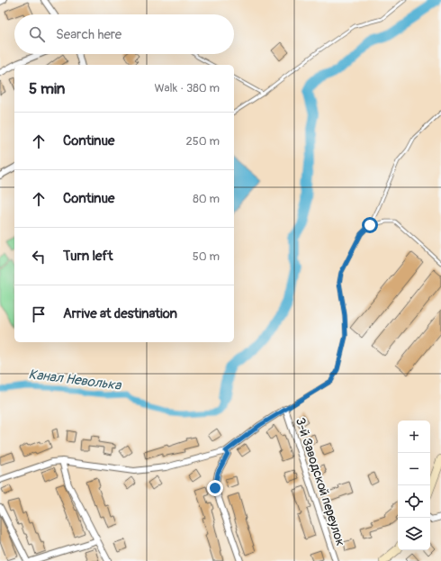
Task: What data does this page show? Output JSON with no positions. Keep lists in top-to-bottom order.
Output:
{
  "streets": {
    "street": ["3-й Заводской переулок"]
  },
  "water": ["Канал Неволька"],
  "page": {
    "search": "Search here",
    "heading": ["5 min", "Walk · 380 m"],
    "list": [
      ["Continue", "250 m"],
      ["Continue", "80 m"],
      ["Turn left", "50 m"],
      "Arrive at destination"
    ],
    "map_buttons": ["+", "−"]
  }
}
